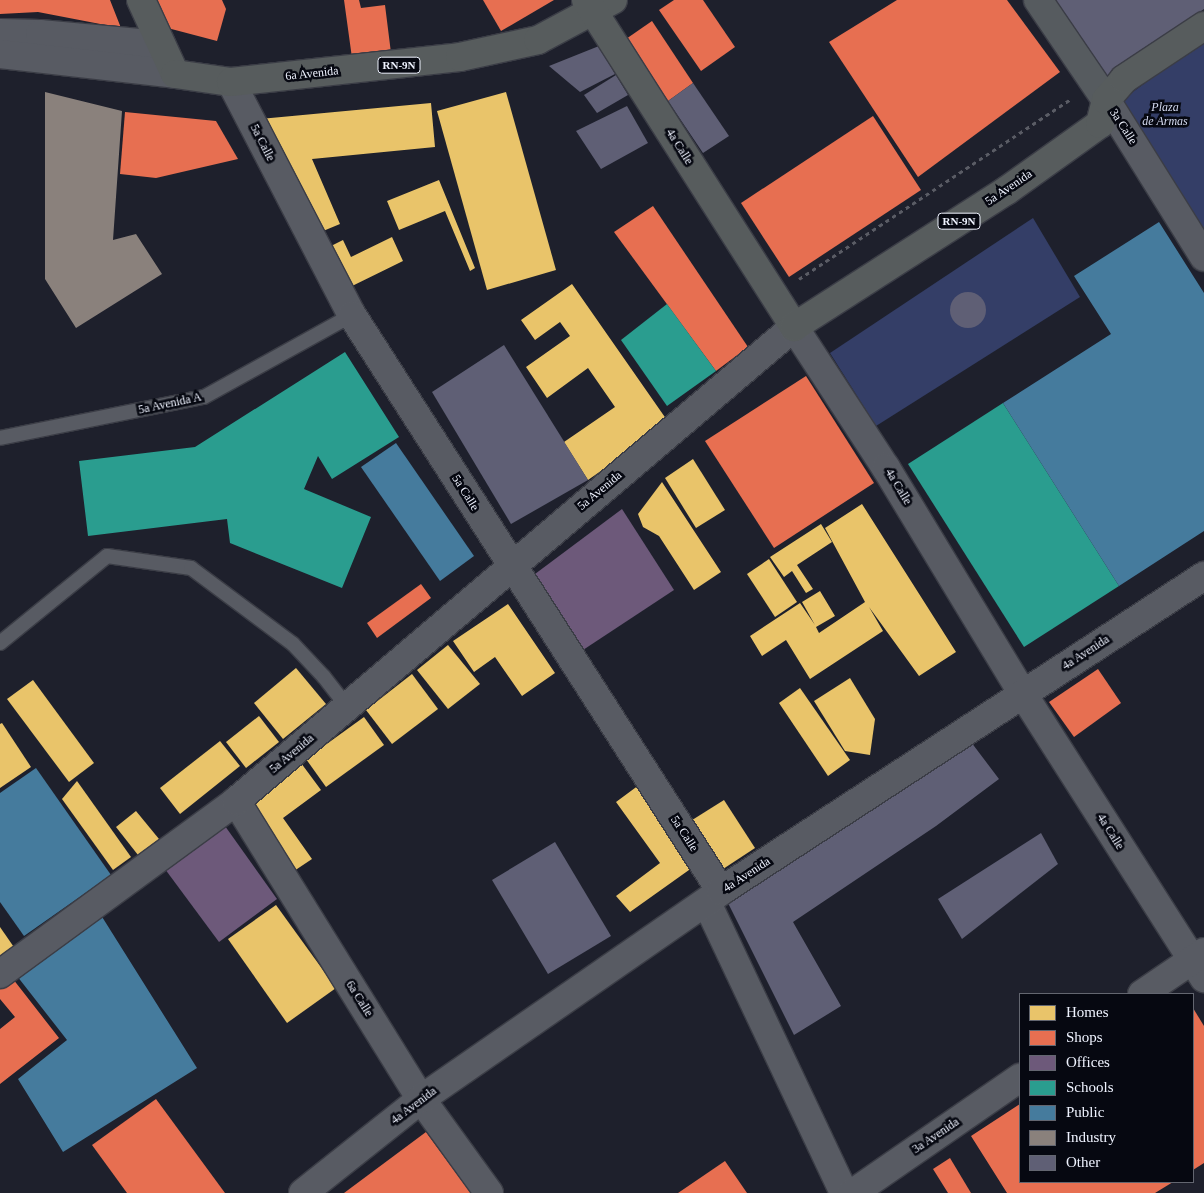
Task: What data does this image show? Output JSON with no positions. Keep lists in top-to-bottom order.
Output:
{
  "streets": {
    "main road": [
      "RN-9N",
      "6a Avenida",
      "3a Calle",
      "4a Calle",
      "5a Avenida"
    ],
    "street": [
      "5a Calle",
      "4a Avenida",
      "6a Calle",
      "3a Avenida"
    ],
    "lane": ["5a Avenida A"]
  },
  "crossings": [
    ["6a Avenida", "5a Calle"],
    ["6a Avenida", "4a Calle"],
    ["3a Calle", "5a Avenida"],
    ["5a Calle", "5a Avenida"],
    ["5a Calle", "5a Avenida A"],
    ["5a Calle", "4a Avenida"],
    ["4a Calle", "5a Avenida"],
    ["4a Calle", "4a Avenida"],
    ["5a Avenida", "6a Calle"],
    ["4a Avenida", "6a Calle"]
  ],
  "parks": ["Plaza de Armas"],
  "legend": [
    "Homes",
    "Shops",
    "Offices",
    "Schools",
    "Public",
    "Industry",
    "Other"
  ]
}
